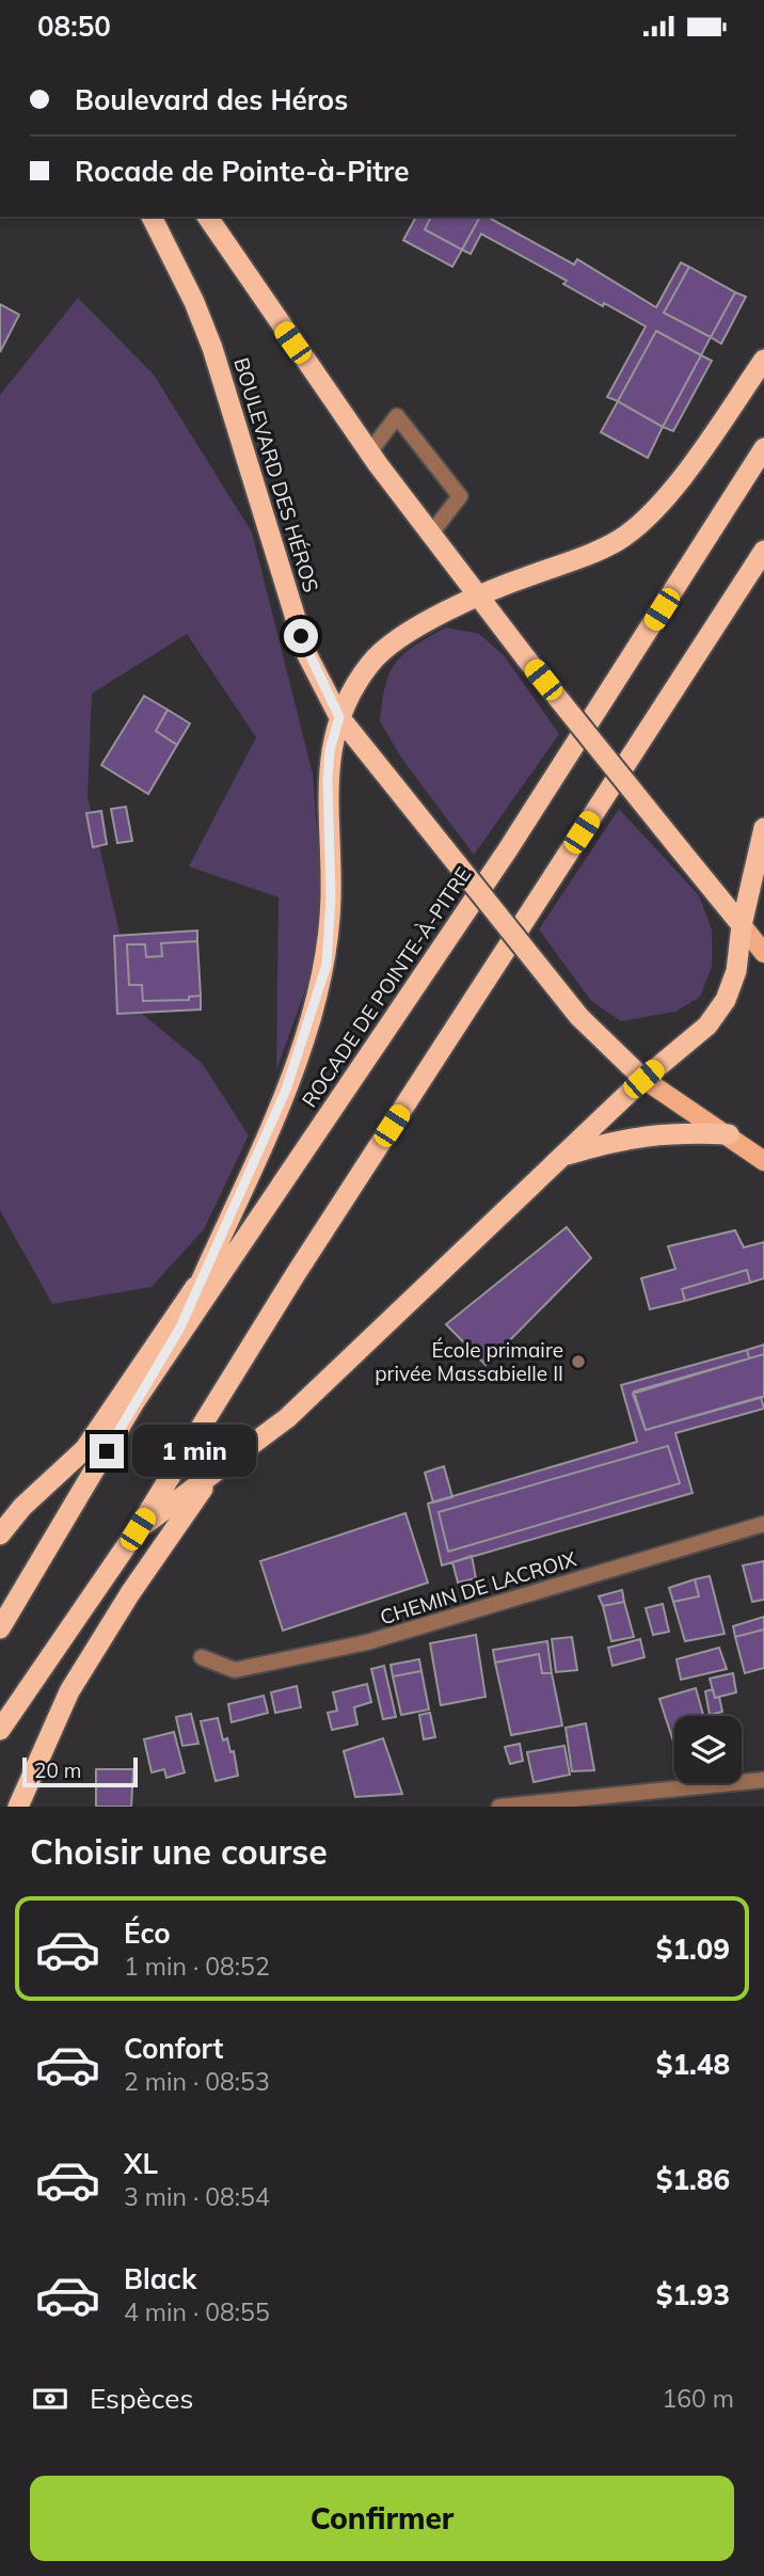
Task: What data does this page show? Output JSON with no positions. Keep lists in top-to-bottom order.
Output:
{
  "streets": {
    "highway": ["BOULEVARD DES HÉROS", "ROCADE DE POINTE-À-PITRE"],
    "street": ["CHEMIN DE LACROIX"]
  },
  "places": ["École primaire privée Massabielle II"],
  "scale_bar": "20 m",
  "page": {
    "status": "08:50",
    "banner": ["Boulevard des Héros", "Rocade de Pointe-à-Pitre"],
    "bubble": "1 min",
    "scale": "20 m",
    "heading": "Choisir une course",
    "list": [
      {
        "name": "Éco",
        "note": "1 min · 08:52",
        "value": "$1.09"
      },
      {
        "name": "Confort",
        "note": "2 min · 08:53",
        "value": "$1.48"
      },
      {
        "name": "XL",
        "note": "3 min · 08:54",
        "value": "$1.86"
      },
      {
        "name": "Black",
        "note": "4 min · 08:55",
        "value": "$1.93"
      }
    ],
    "pay": ["Espèces", "160 m"],
    "buttons": "Confirmer"
  }
}
